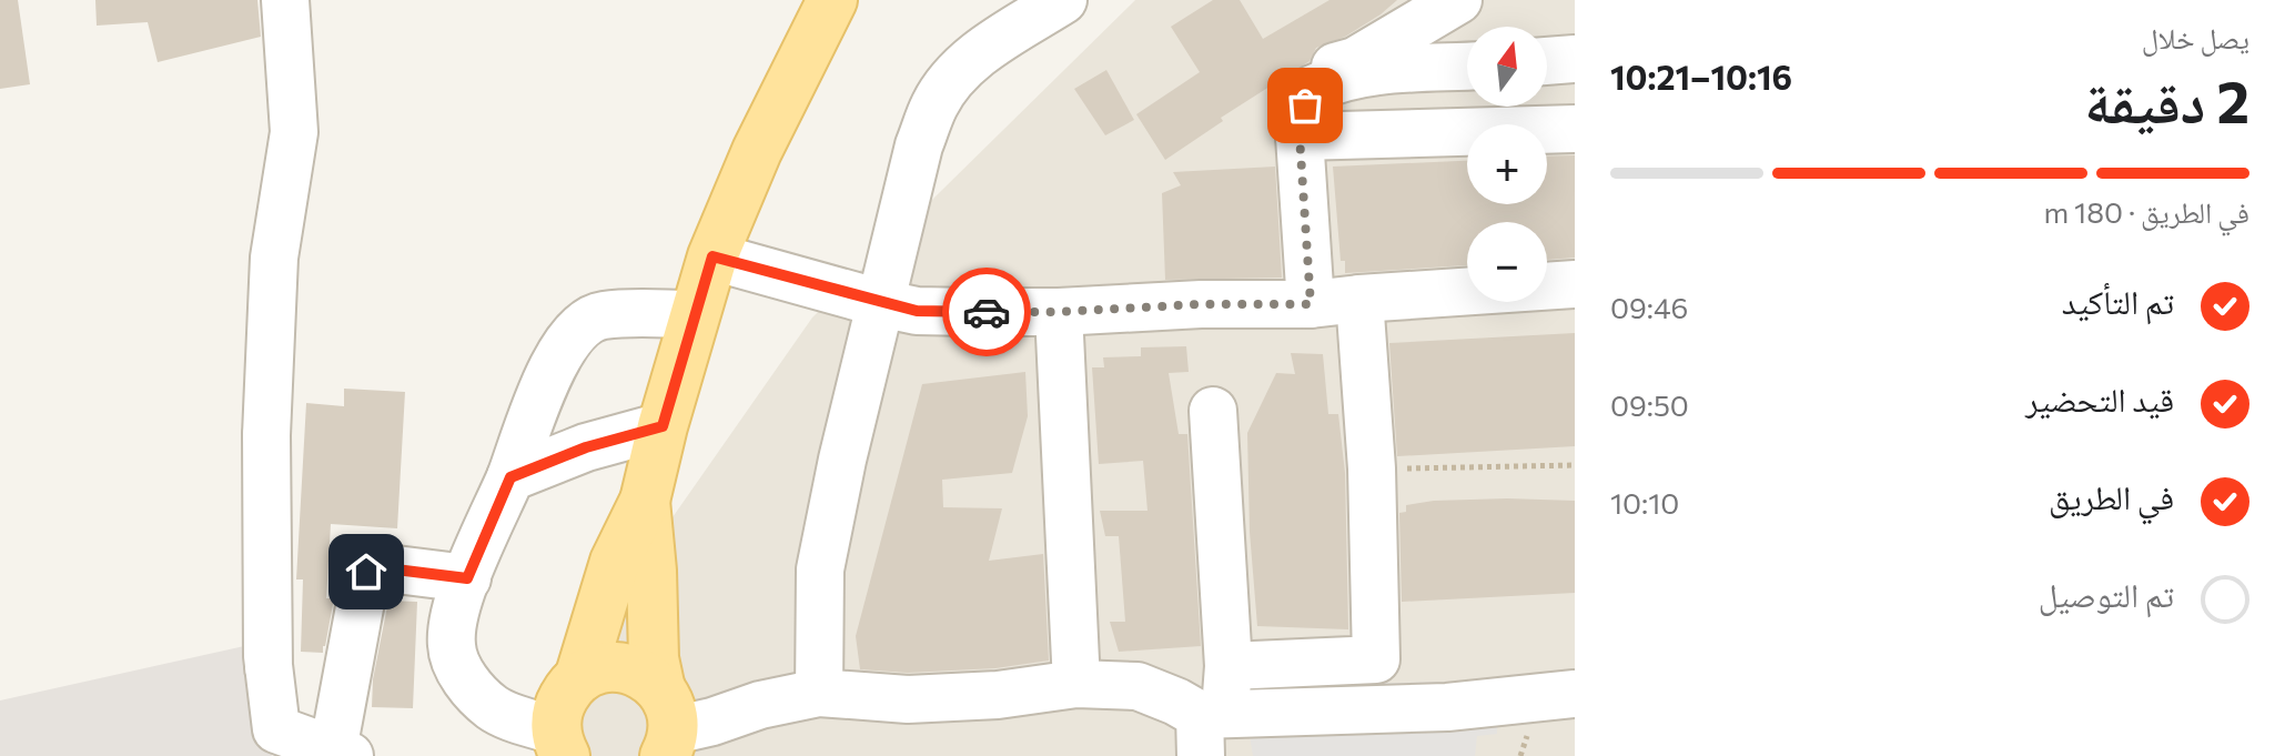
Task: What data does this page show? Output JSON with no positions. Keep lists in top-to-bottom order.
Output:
{
  "north": "top",
  "page": {
    "heading": ["2 دقيقة", "يصل خلال", "10:16–10:21"],
    "map_buttons": ["+", "−"],
    "bar": "في الطريق · 180 m",
    "list": [
      ["تم التأكيد", "09:46"],
      ["قيد التحضير", "09:50"],
      ["في الطريق", "10:10"],
      "تم التوصيل"
    ]
  }
}
